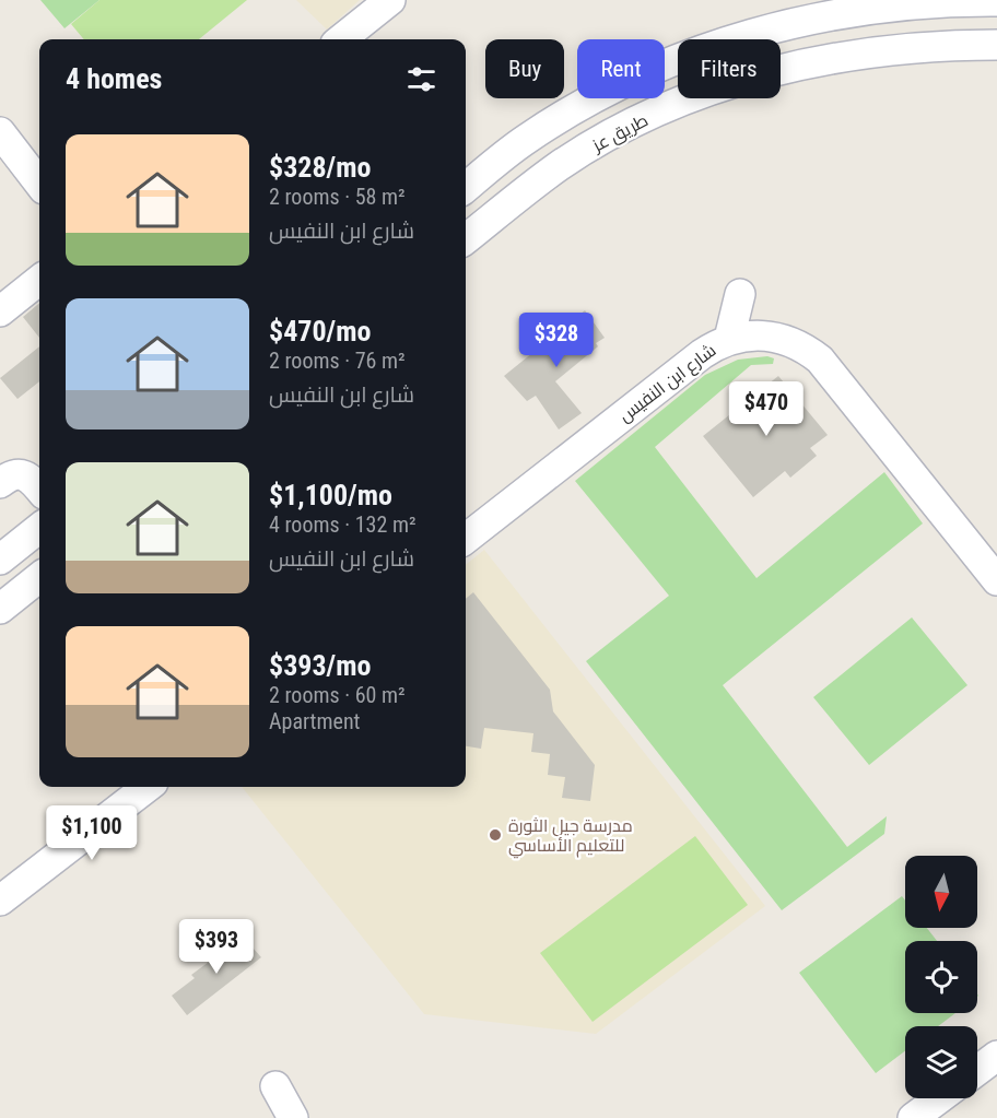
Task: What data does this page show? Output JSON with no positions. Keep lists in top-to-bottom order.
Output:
{
  "streets": {
    "street": ["طريق عز", "شارع ابن النفيس"]
  },
  "places": ["مدرسة جيل الثورة للتعليم الأساسي"],
  "north": "bottom",
  "page": {
    "chip": ["Buy", "Rent", "Filters"],
    "heading": "4 homes",
    "list": [
      {
        "name": "$328/mo",
        "note": "2 rooms · 58 m² · شارع ابن النفيس"
      },
      {
        "name": "$470/mo",
        "note": "2 rooms · 76 m² · شارع ابن النفيس"
      },
      {
        "name": "$1,100/mo",
        "note": "4 rooms · 132 m² · شارع ابن النفيس"
      },
      {
        "name": "$393/mo",
        "note": "2 rooms · 60 m² · Apartment"
      }
    ],
    "price": [
      "$328",
      "$470",
      "$1,100",
      "$393"
    ]
  }
}
